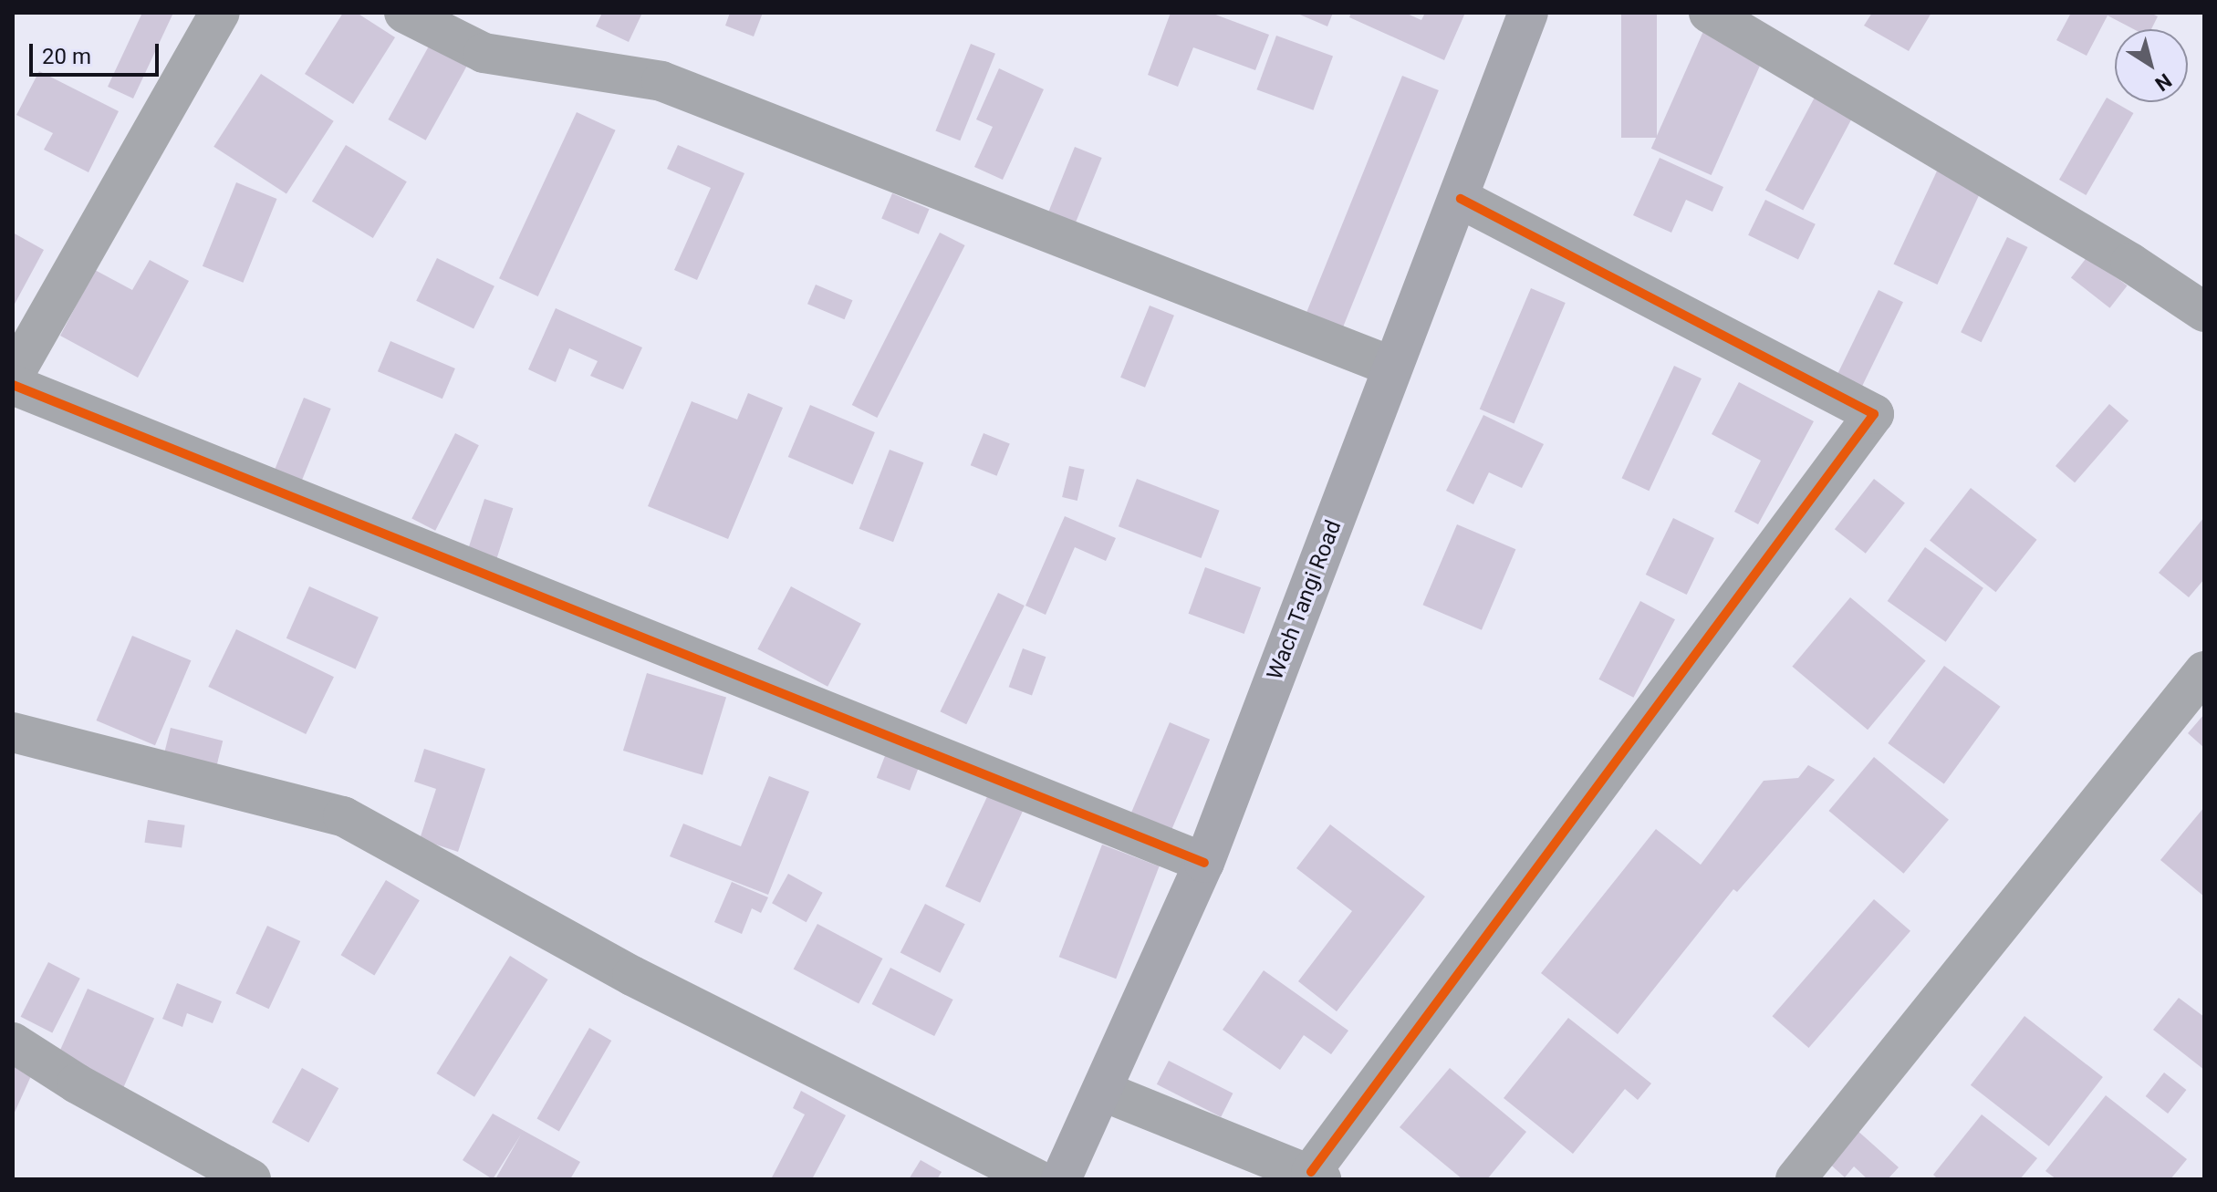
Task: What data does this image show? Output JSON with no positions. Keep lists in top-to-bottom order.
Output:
{
  "streets": {
    "main road": ["Wach Tangi Road"]
  },
  "scale_bar": "20 m",
  "north": "bottom right"
}
